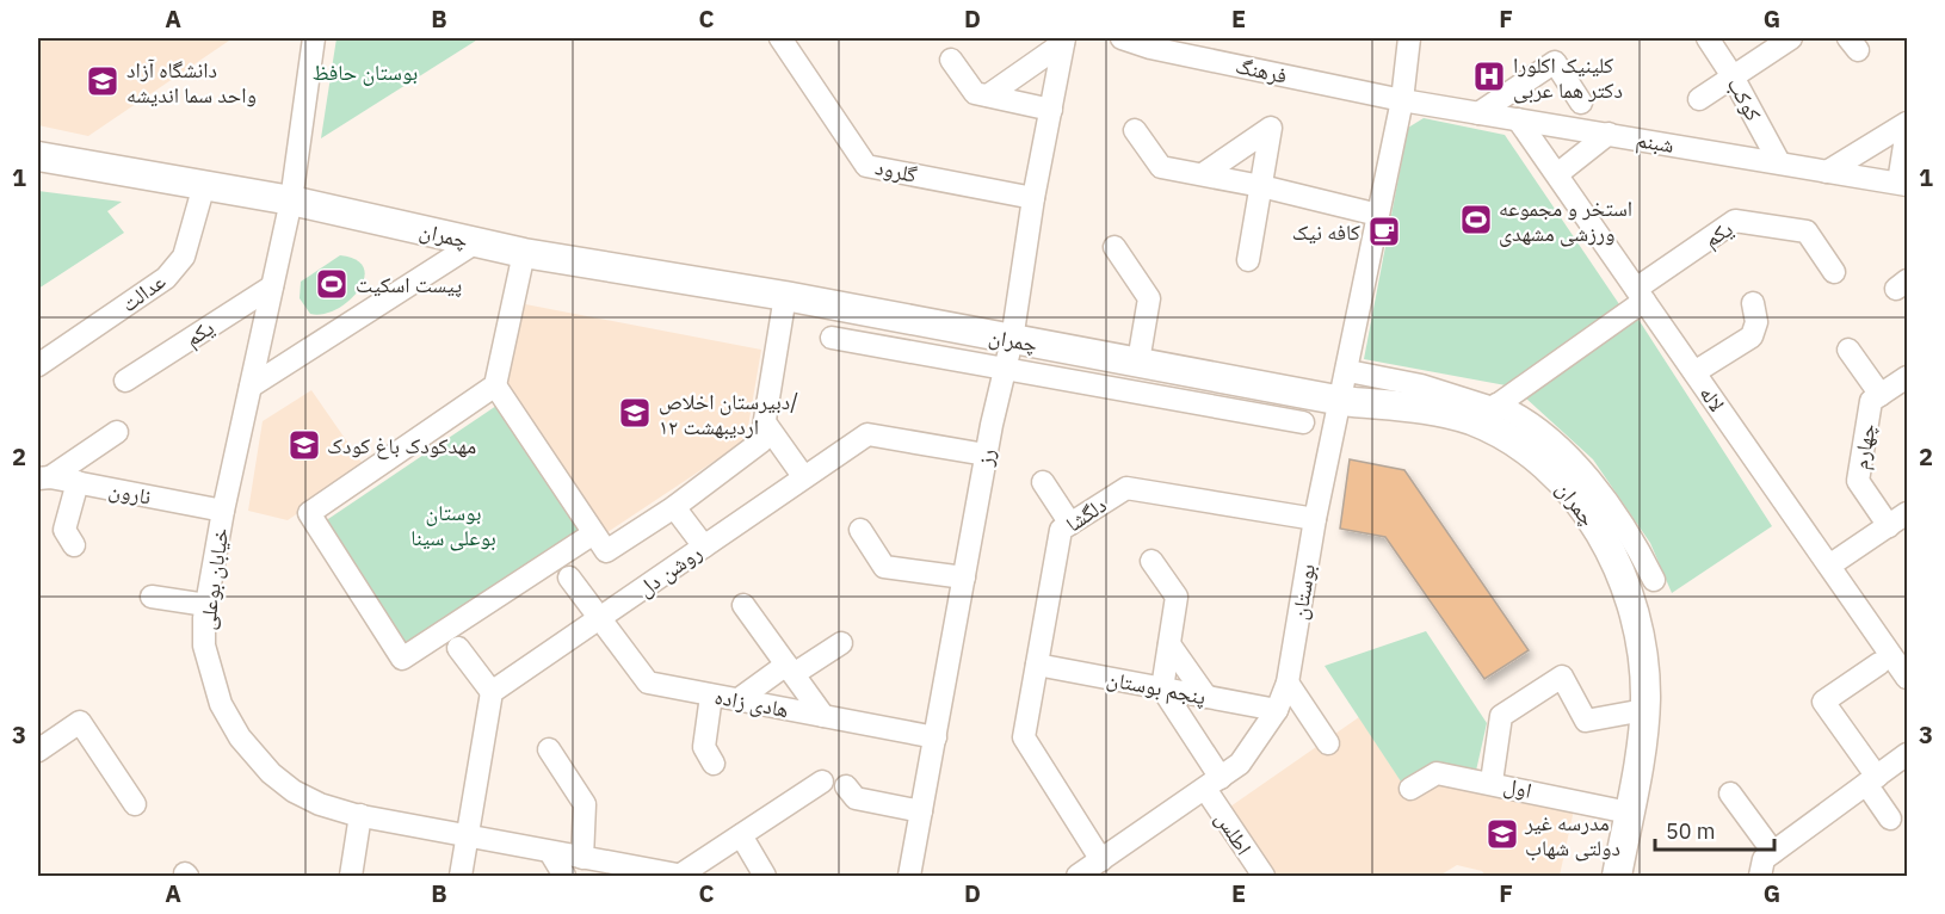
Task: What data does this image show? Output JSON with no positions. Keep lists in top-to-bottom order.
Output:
{
  "streets": {
    "main road": ["چمران"],
    "street": [
      "فرهنگ",
      "کوکب",
      "شبنم",
      "گلرود",
      "یکم",
      "عدالت",
      "لاله",
      "چهارم",
      "رز",
      "نارون",
      "دلگشا",
      "روشن دل",
      "خیابان بوعلی",
      "بوستان",
      "پنجم بوستان",
      "هادی زاده",
      "اول",
      "اطلس"
    ]
  },
  "crossings": [
    ["فرهنگ", "شبنم"],
    ["فرهنگ", "بوستان"],
    ["کوکب", "شبنم"],
    ["شبنم", "لاله"],
    ["شبنم", "بوستان"],
    ["گلرود", "رز"],
    ["یکم", "لاله"],
    ["یکم", "خیابان بوعلی"],
    ["چمران", "عدالت"],
    ["چمران", "رز"],
    ["چمران", "خیابان بوعلی"],
    ["چمران", "بوستان"],
    ["چمران", "اول"],
    ["رز", "روشن دل"],
    ["رز", "هادی زاده"],
    ["نارون", "خیابان بوعلی"],
    ["دلگشا", "بوستان"],
    ["دلگشا", "پنجم بوستان"],
    ["روشن دل", "هادی زاده"],
    ["بوستان", "پنجم بوستان"],
    ["بوستان", "اطلس"],
    ["پنجم بوستان", "اطلس"]
  ],
  "parks": ["بوستان حافظ", "بوستان بوعلی سینا"],
  "places": {
    "hospital": ["کلینیک اکلورا دکتر هما عربی"],
    "school or university": [
      "دانشگاه آزاد واحد سما اندیشه",
      "دبیرستان اخلاص/ ۱۲ اردیبهشت",
      "مهدکودک باغ کودک",
      "مدرسه غیر دولتی شهاب"
    ],
    "sports": ["استخر و مجموعه ورزشی مشهدی", "پیست اسکیت"],
    "cafe": ["کافه نیک"]
  },
  "scale_bar": "50 m",
  "grid": {
    "columns": [
      "A",
      "B",
      "C",
      "D",
      "E",
      "F",
      "G"
    ],
    "rows": ["1", "2", "3"]
  }
}
